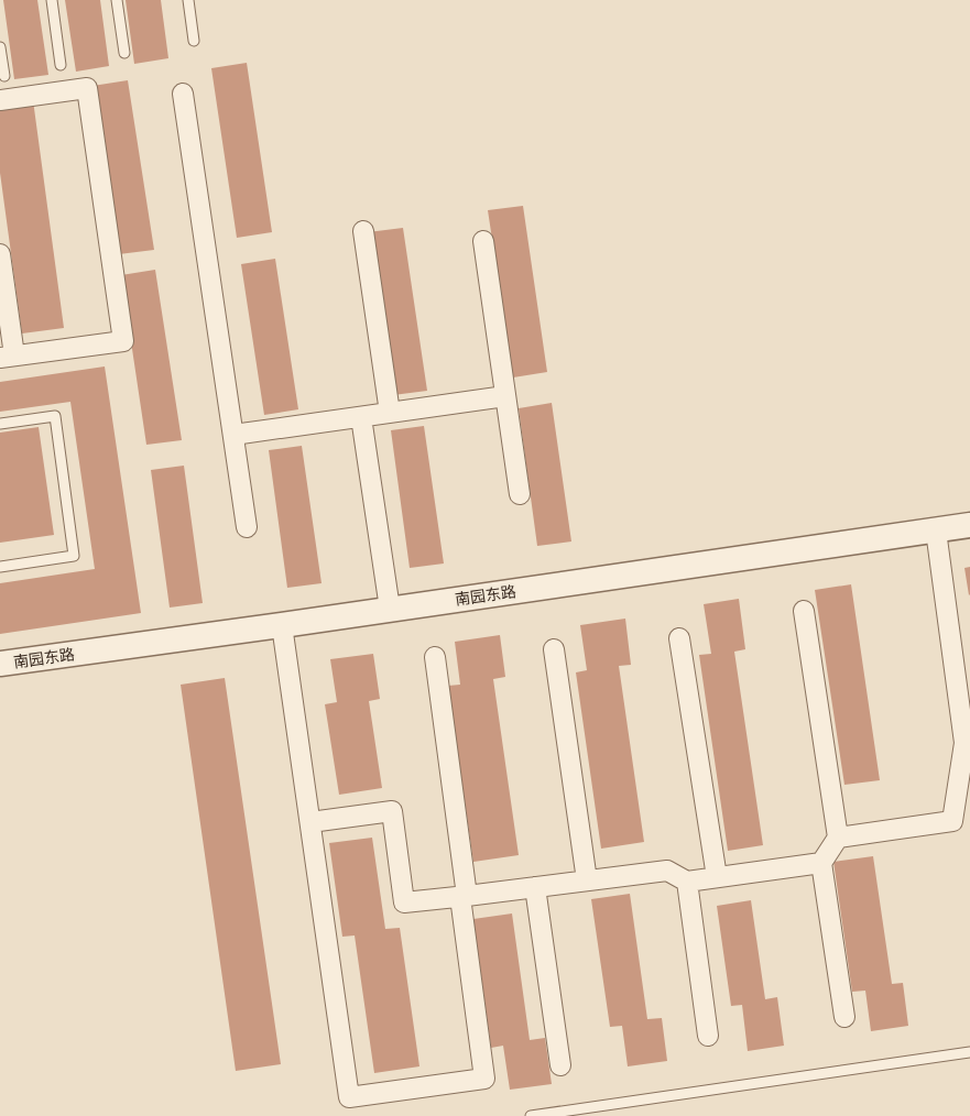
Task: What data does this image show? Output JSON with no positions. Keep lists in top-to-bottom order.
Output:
{
  "streets": {
    "street": ["南园东路"]
  }
}
